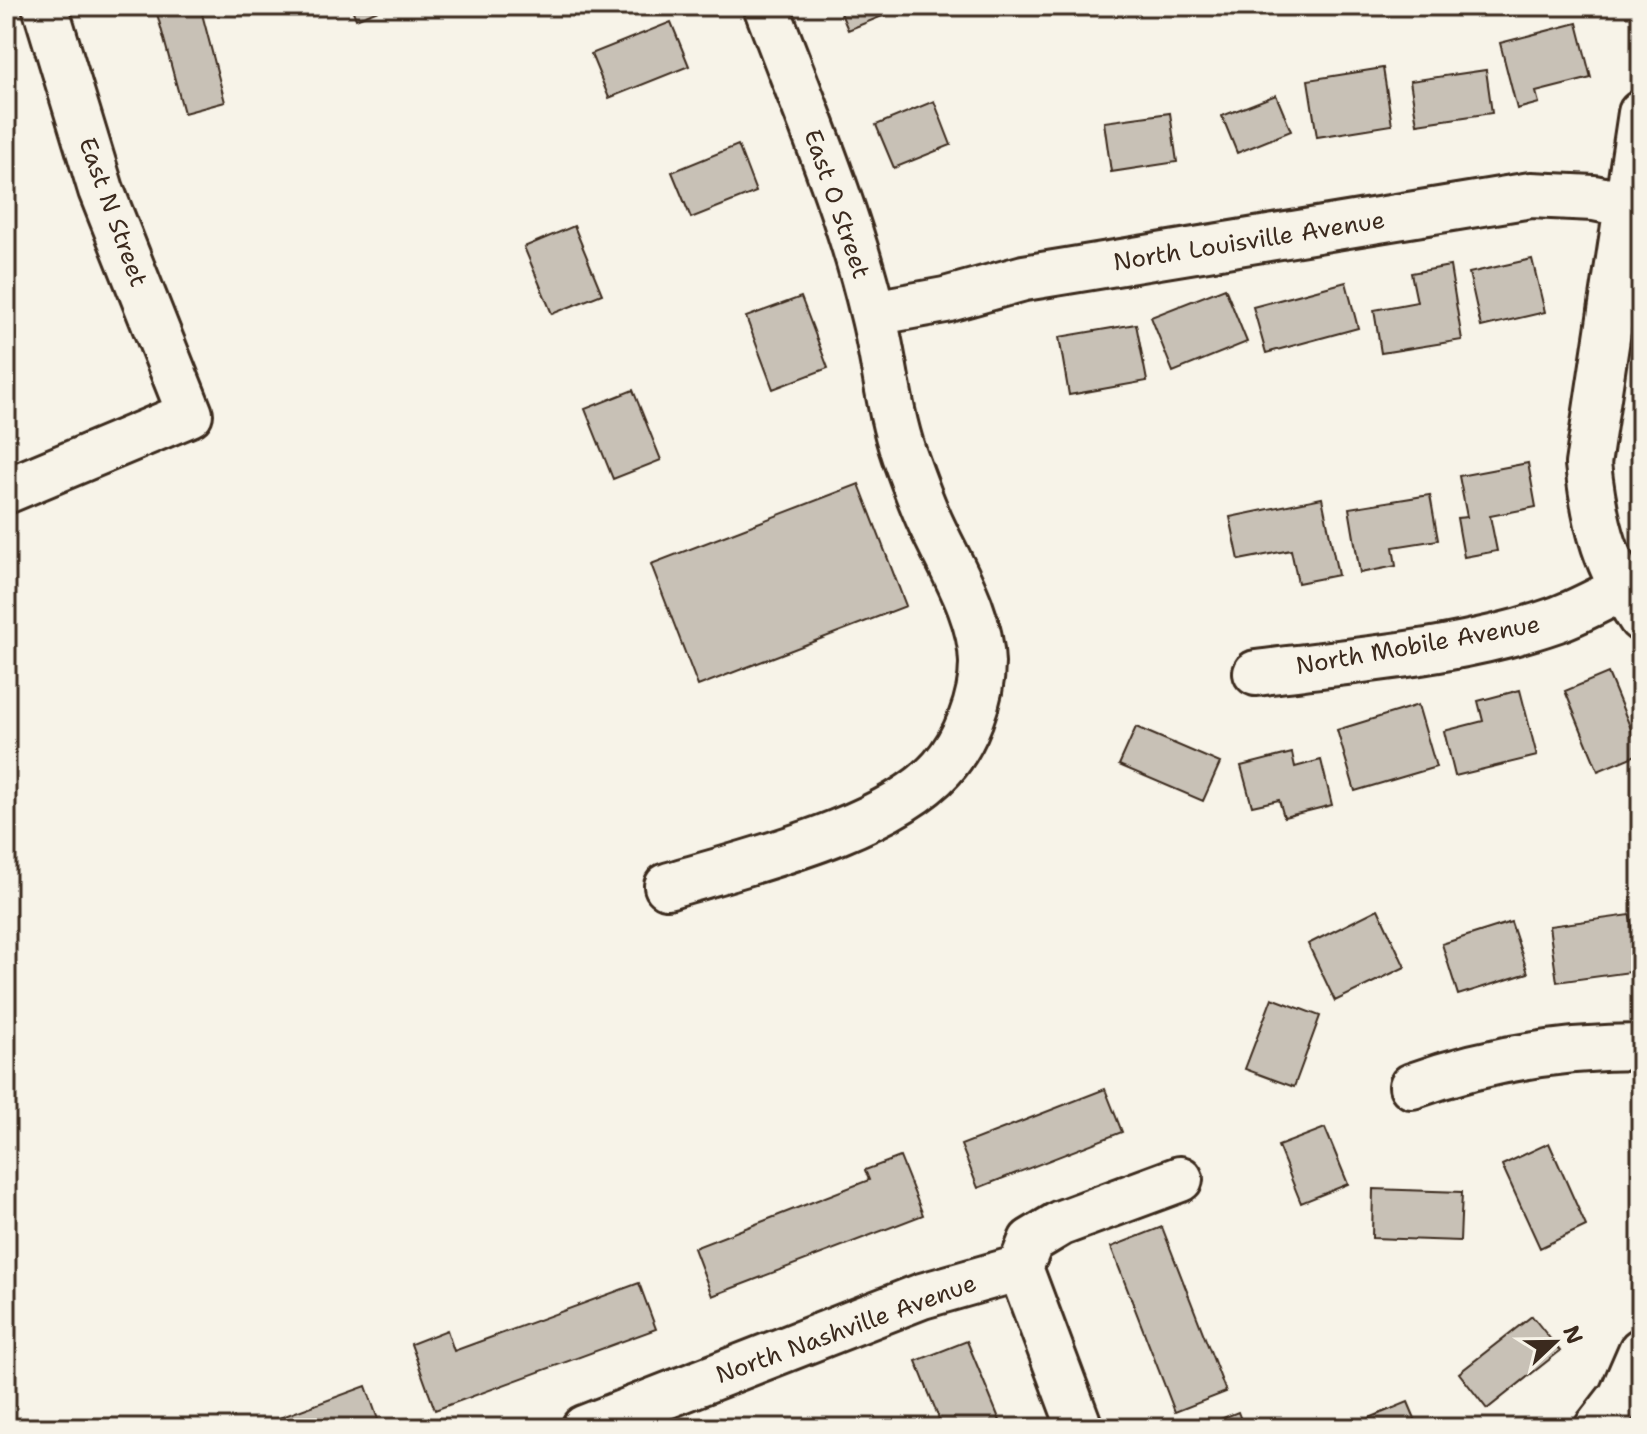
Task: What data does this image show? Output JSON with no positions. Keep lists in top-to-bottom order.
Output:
{
  "streets": {
    "street": [
      "East O Street",
      "East N Street",
      "North Louisville Avenue",
      "North Mobile Avenue",
      "North Nashville Avenue"
    ]
  },
  "crossings": [
    ["East O Street", "North Louisville Avenue"]
  ],
  "north": "right"
}
